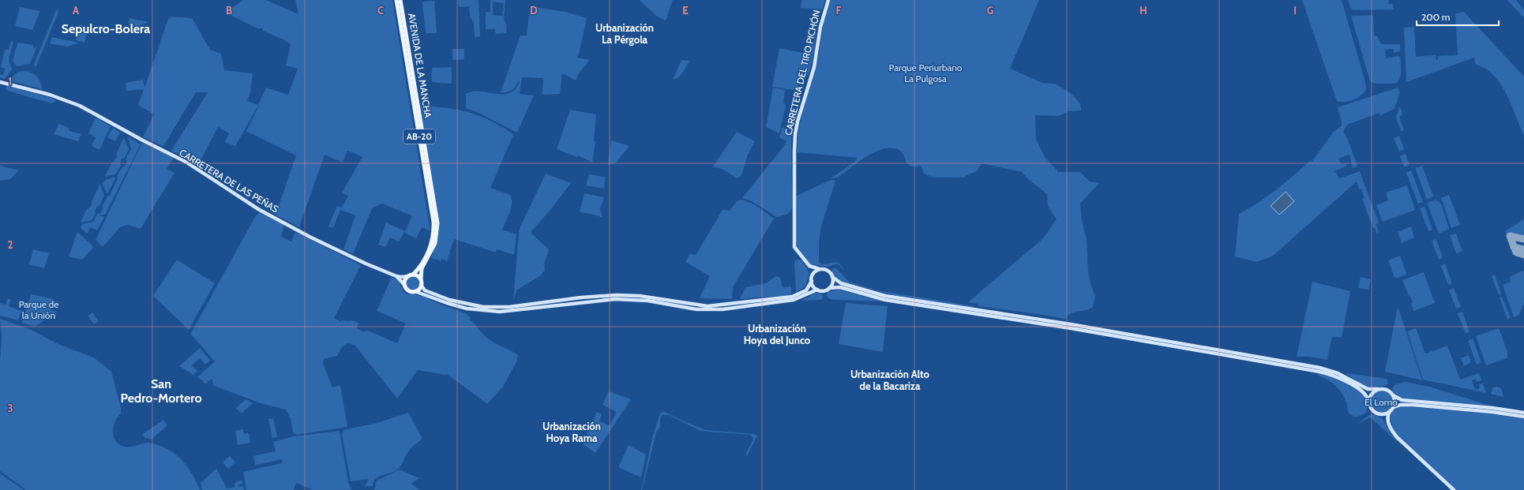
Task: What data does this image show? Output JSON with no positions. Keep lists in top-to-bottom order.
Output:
{
  "streets": {
    "main road": [
      "AVENIDA DE LA MANCHA",
      "CARRETERA DEL TIRO PICHÓN",
      "AB-20",
      "CARRETERA DE LAS PEÑAS"
    ]
  },
  "districts": [
    "Urbanización La Pérgola",
    "Sepulcro-Bolera",
    "Urbanización Hoya del Junco",
    "Urbanización Alto de la Bacariza",
    "San Pedro-Mortero",
    "Urbanización Hoya Rama"
  ],
  "parks": ["Parque Periurbano La Pulgosa", "Parque de la Unión", "El Lomo"],
  "scale_bar": "200 m",
  "grid": {
    "columns": [
      "A",
      "B",
      "C",
      "D",
      "E",
      "F",
      "G",
      "H",
      "I"
    ],
    "rows": ["1", "2", "3"]
  }
}
